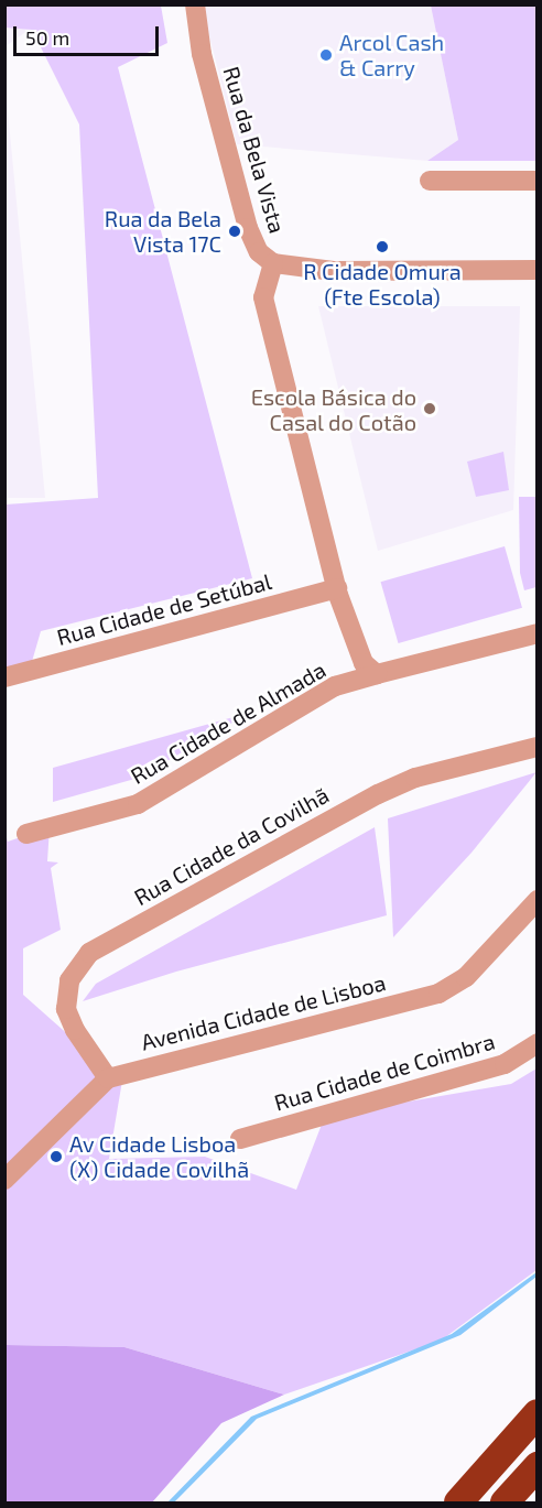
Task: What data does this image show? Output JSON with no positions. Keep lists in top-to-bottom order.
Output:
{
  "streets": {
    "street": [
      "Rua da Bela Vista",
      "Rua Cidade de Setúbal",
      "Rua Cidade de Almada",
      "Rua Cidade da Covilhã",
      "Avenida Cidade de Lisboa",
      "Rua Cidade de Coimbra"
    ]
  },
  "crossings": [
    ["Rua Cidade da Covilhã", "Avenida Cidade de Lisboa"]
  ],
  "places": [
    "Arcol Cash & Carry",
    "Rua da Bela Vista 17C",
    "R Cidade Omura (Fte Escola)",
    "Escola Básica do Casal do Cotão",
    "Av Cidade Lisboa (X) Cidade Covilhã"
  ],
  "scale_bar": "50 m"
}
